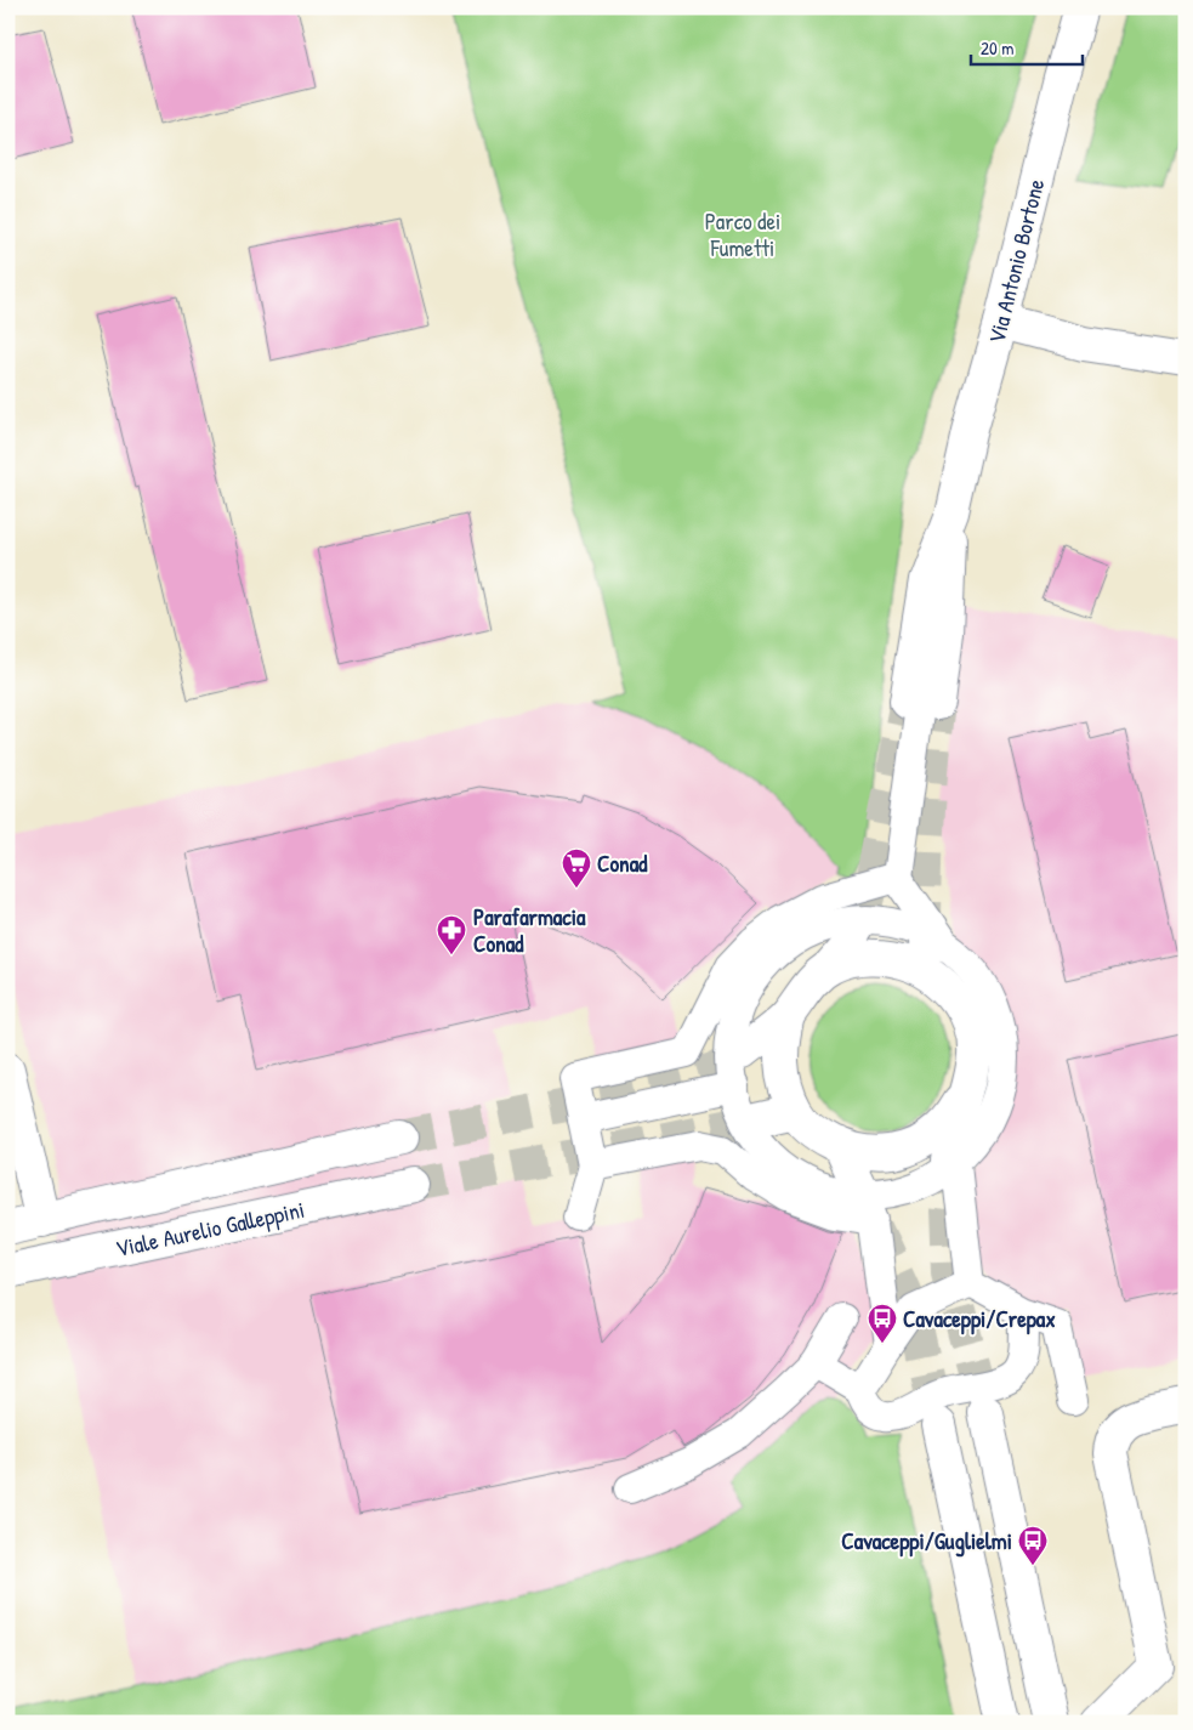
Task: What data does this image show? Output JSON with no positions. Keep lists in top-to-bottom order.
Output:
{
  "streets": {
    "street": ["Via Antonio Bortone", "Viale Aurelio Galleppini"]
  },
  "parks": ["Parco dei Fumetti"],
  "places": {
    "supermarket": ["Conad"],
    "pharmacy": ["Parafarmacia Conad"],
    "bus stop": ["Cavaceppi/Crepax", "Cavaceppi/Guglielmi"]
  },
  "scale_bar": "20 m"
}
